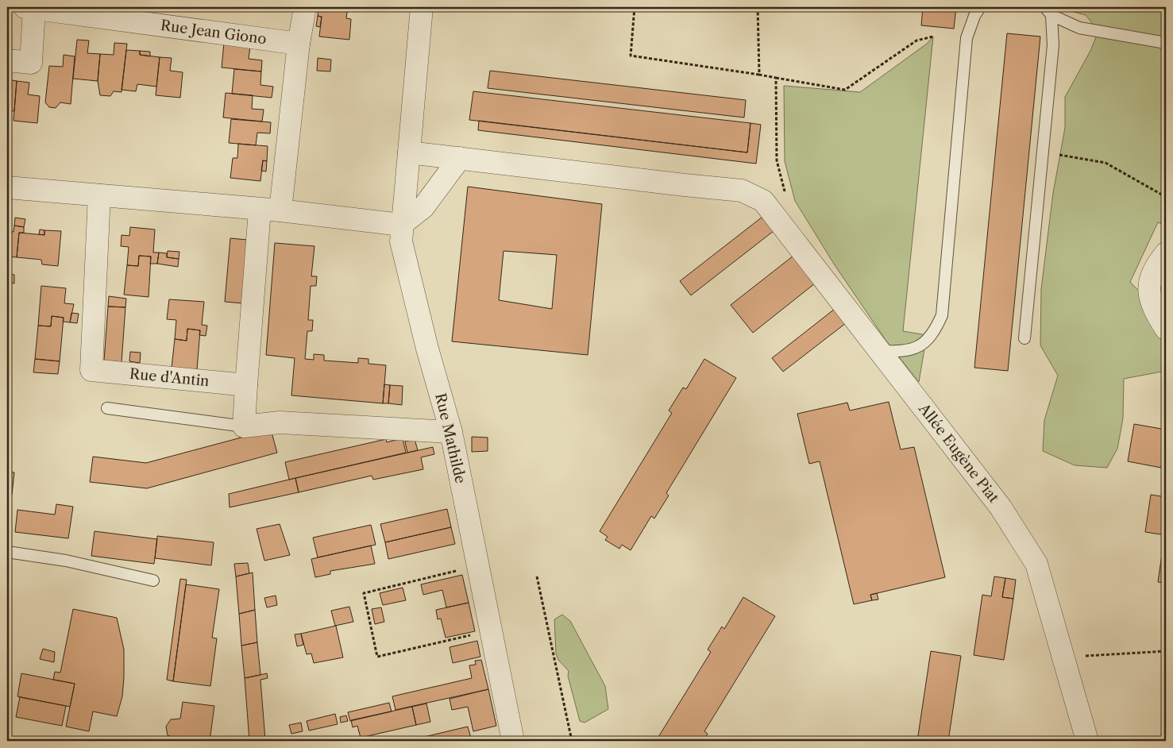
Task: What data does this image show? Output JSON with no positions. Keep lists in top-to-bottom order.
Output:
{
  "streets": {
    "street": [
      "Rue Jean Giono",
      "Rue d'Antin",
      "Rue Mathilde",
      "Allée Eugène Piat"
    ]
  }
}
